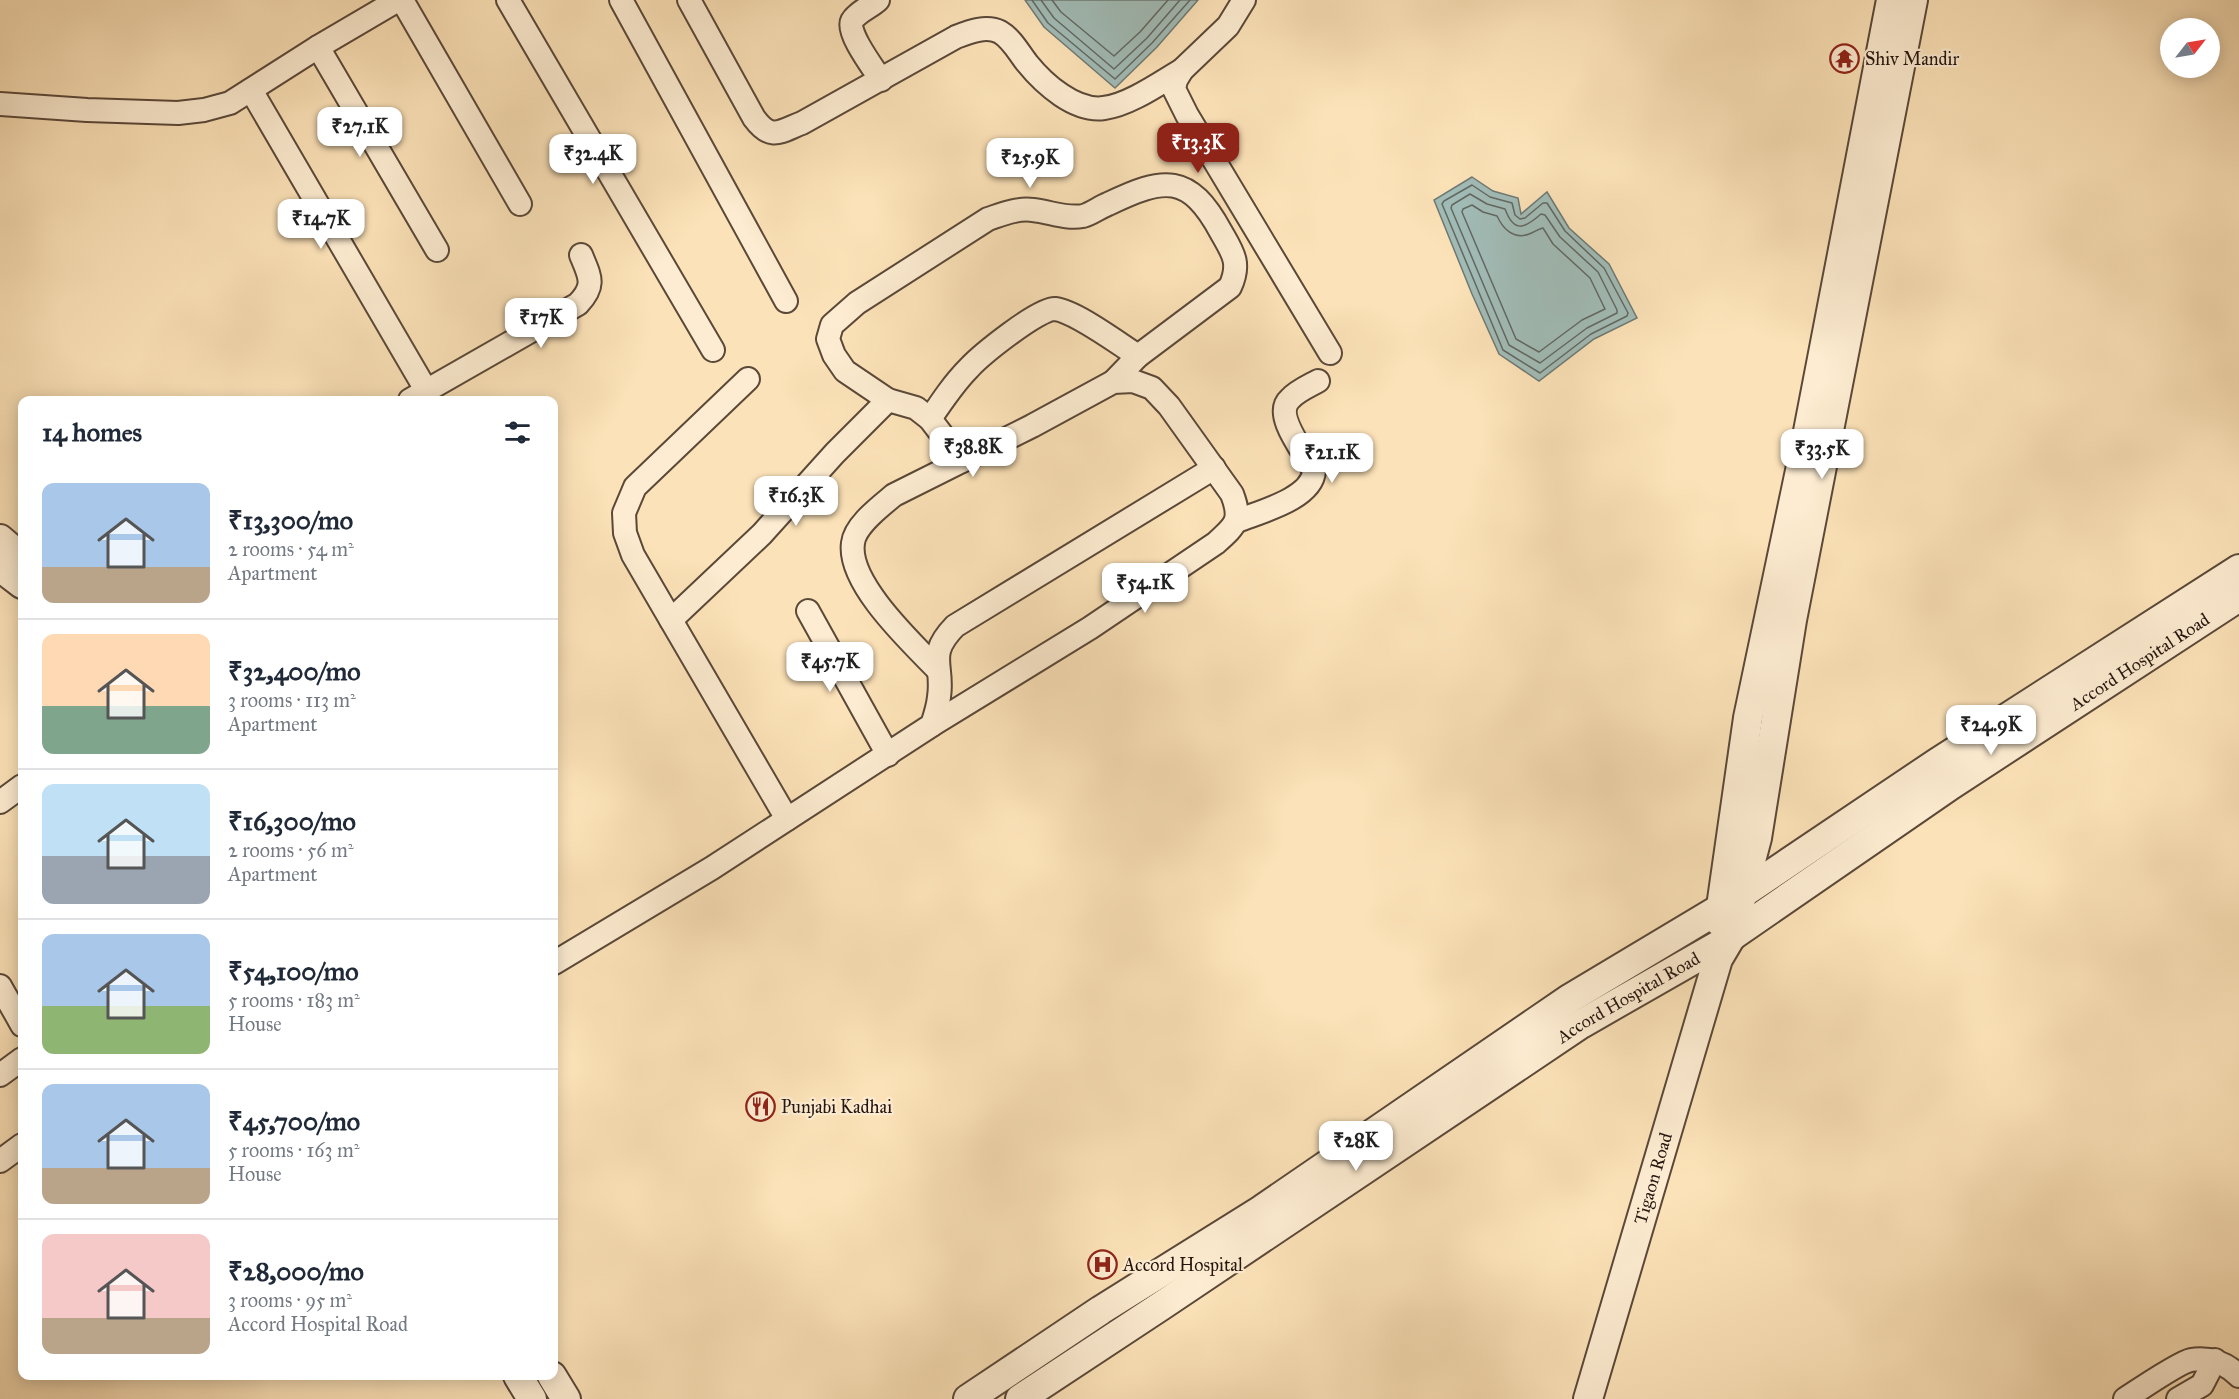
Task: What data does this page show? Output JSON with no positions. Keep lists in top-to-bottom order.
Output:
{
  "streets": {
    "street": ["Accord Hospital Road", "Tigaon Road"]
  },
  "crossings": [
    ["Accord Hospital Road", "Tigaon Road"]
  ],
  "places": {
    "temple": ["Shiv Mandir"],
    "restaurant": ["Punjabi Kadhai"],
    "hospital": ["Accord Hospital"]
  },
  "north": "top right",
  "page": {
    "price": [
      "₹27.1K",
      "₹13.3K",
      "₹32.4K",
      "₹25.9K",
      "₹14.7K",
      "₹17K",
      "₹38.8K",
      "₹33.5K",
      "₹21.1K",
      "₹16.3K",
      "₹54.1K",
      "₹45.7K",
      "₹24.9K",
      "₹28K"
    ],
    "heading": "14 homes",
    "list": [
      {
        "name": "₹13,300/mo",
        "note": "2 rooms · 54 m² · Apartment"
      },
      {
        "name": "₹32,400/mo",
        "note": "3 rooms · 113 m² · Apartment"
      },
      {
        "name": "₹16,300/mo",
        "note": "2 rooms · 56 m² · Apartment"
      },
      {
        "name": "₹54,100/mo",
        "note": "5 rooms · 183 m² · House"
      },
      {
        "name": "₹45,700/mo",
        "note": "5 rooms · 163 m² · House"
      },
      {
        "name": "₹28,000/mo",
        "note": "3 rooms · 95 m² · Accord Hospital Road"
      }
    ]
  }
}
